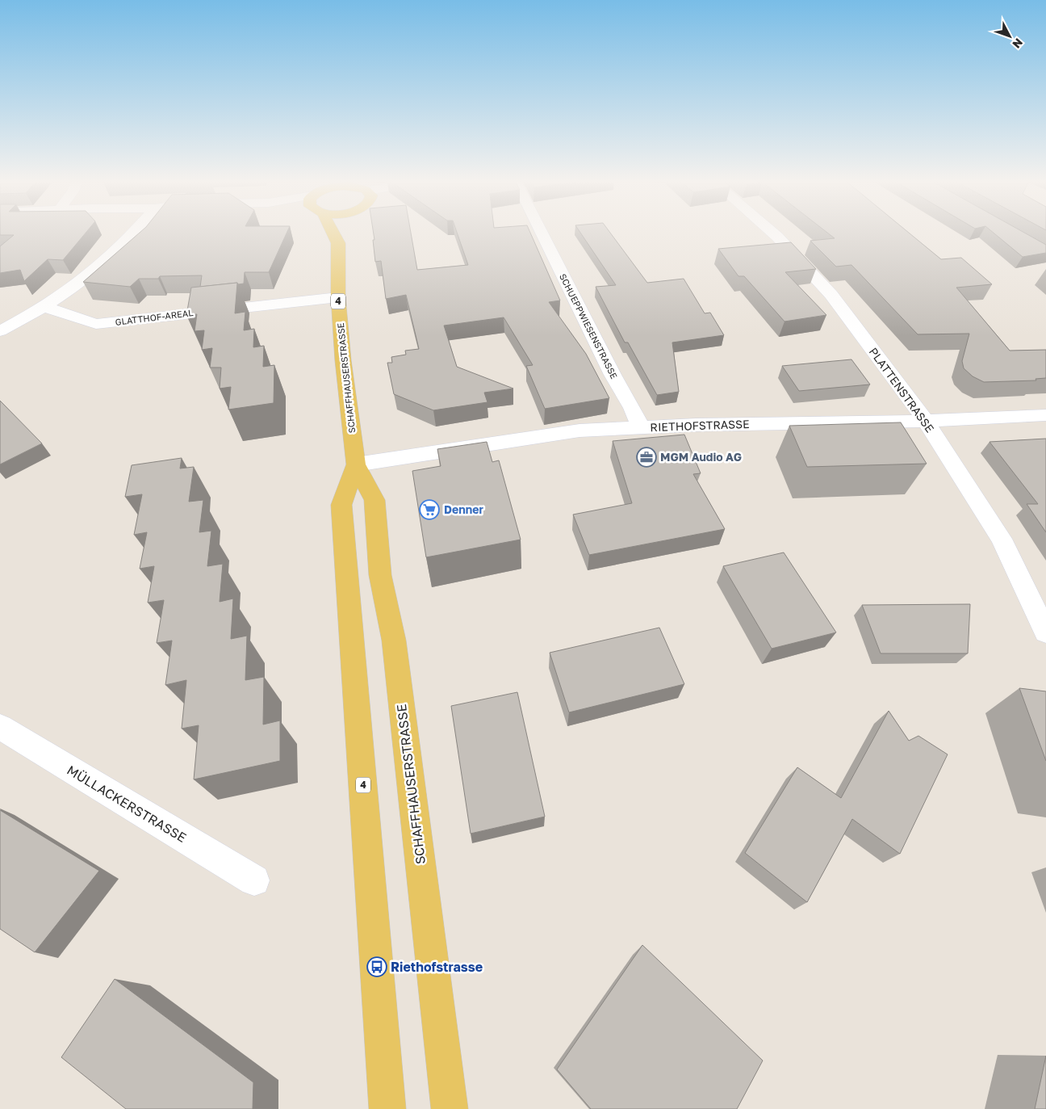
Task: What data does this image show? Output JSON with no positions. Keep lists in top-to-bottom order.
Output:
{
  "streets": {
    "main road": ["4", "SCHAFFHAUSERSTRASSE"],
    "street": [
      "GLATTHOF-AREAL",
      "SCHUEPPWIESENSTRASSE",
      "PLATTENSTRASSE",
      "RIETHOFSTRASSE",
      "MÜLLACKERSTRASSE"
    ]
  },
  "crossings": [
    ["GLATTHOF-AREAL", "SCHAFFHAUSERSTRASSE"],
    ["SCHUEPPWIESENSTRASSE", "RIETHOFSTRASSE"],
    ["SCHAFFHAUSERSTRASSE", "RIETHOFSTRASSE"],
    ["PLATTENSTRASSE", "RIETHOFSTRASSE"]
  ],
  "places": {
    "office": ["MGM Audio AG"],
    "supermarket": ["Denner"],
    "bus stop": ["Riethofstrasse"]
  },
  "north": "bottom right"
}
